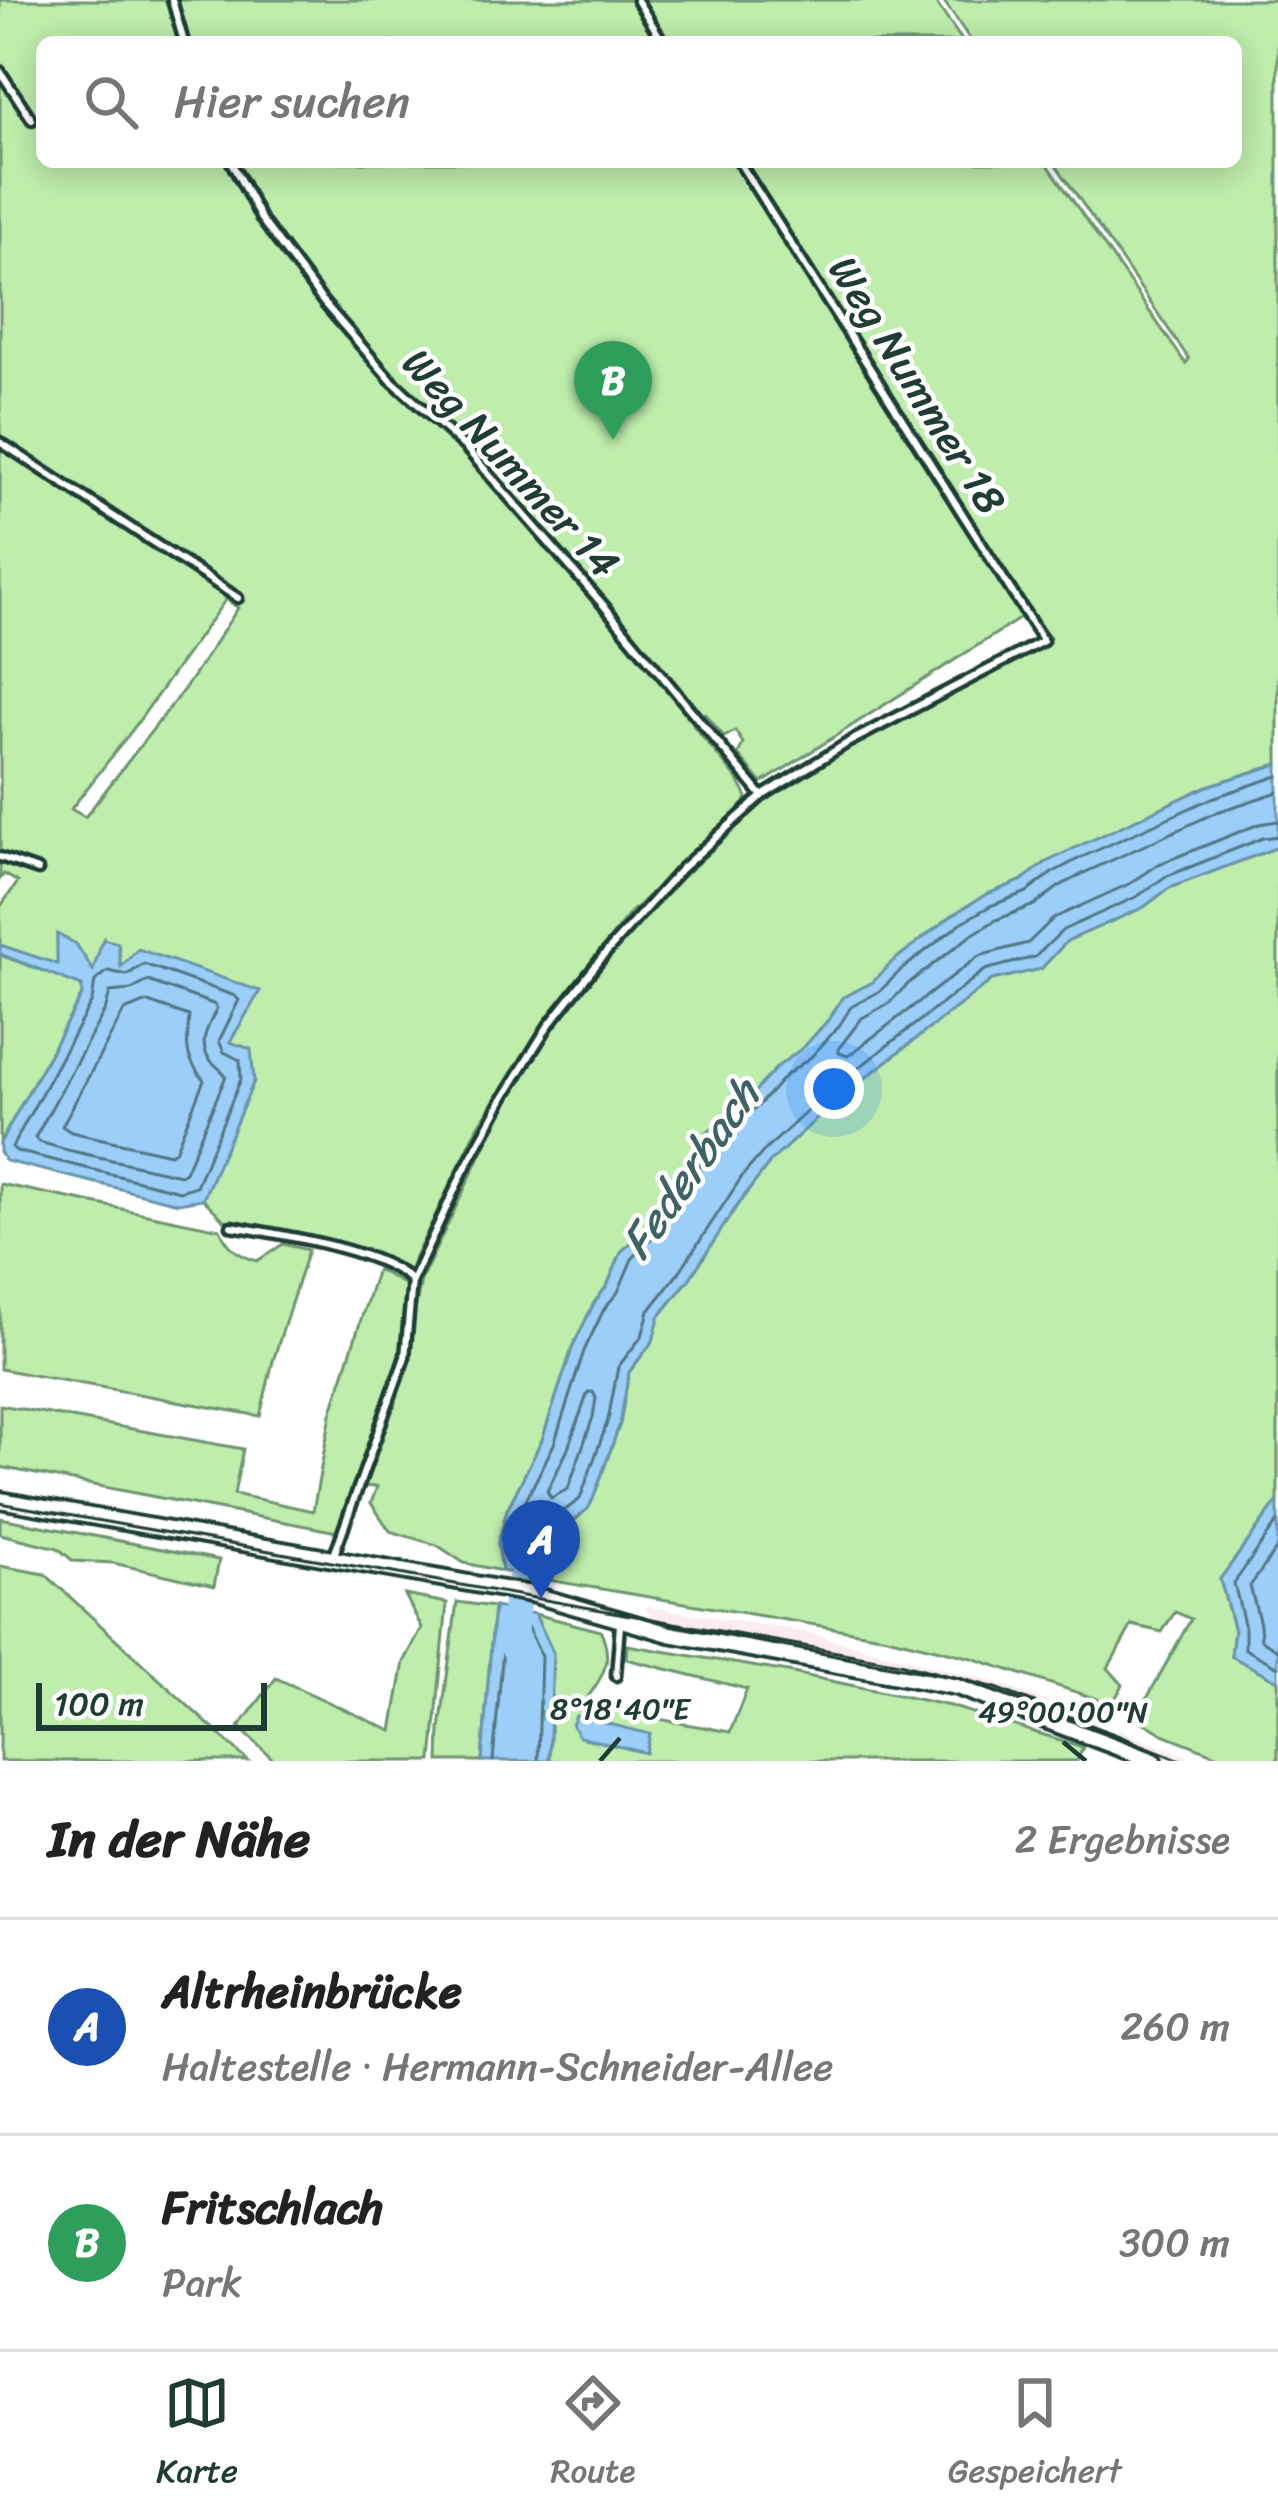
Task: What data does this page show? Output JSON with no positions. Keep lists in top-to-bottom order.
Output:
{
  "streets": {
    "lane": ["Weg Nummer 18", "Weg Nummer 14"]
  },
  "crossings": [
    ["Weg Nummer 18", "Weg Nummer 14"]
  ],
  "water": ["Federbach"],
  "scale_bar": "100 m",
  "page": {
    "search": "Hier suchen",
    "pins": ["B", "A"],
    "scale": "100 m",
    "heading": ["In der Nähe", "2 Ergebnisse"],
    "list": [
      {
        "mark": "A",
        "name": "Altrheinbrücke",
        "note": "Haltestelle · Hermann-Schneider-Allee",
        "value": "260 m"
      },
      {
        "mark": "B",
        "name": "Fritschlach",
        "note": "Park",
        "value": "300 m"
      }
    ],
    "nav": ["Karte", "Route", "Gespeichert"]
  },
  "coordinates": ["8°18'40\"E", "49°00'00\"N"]
}
